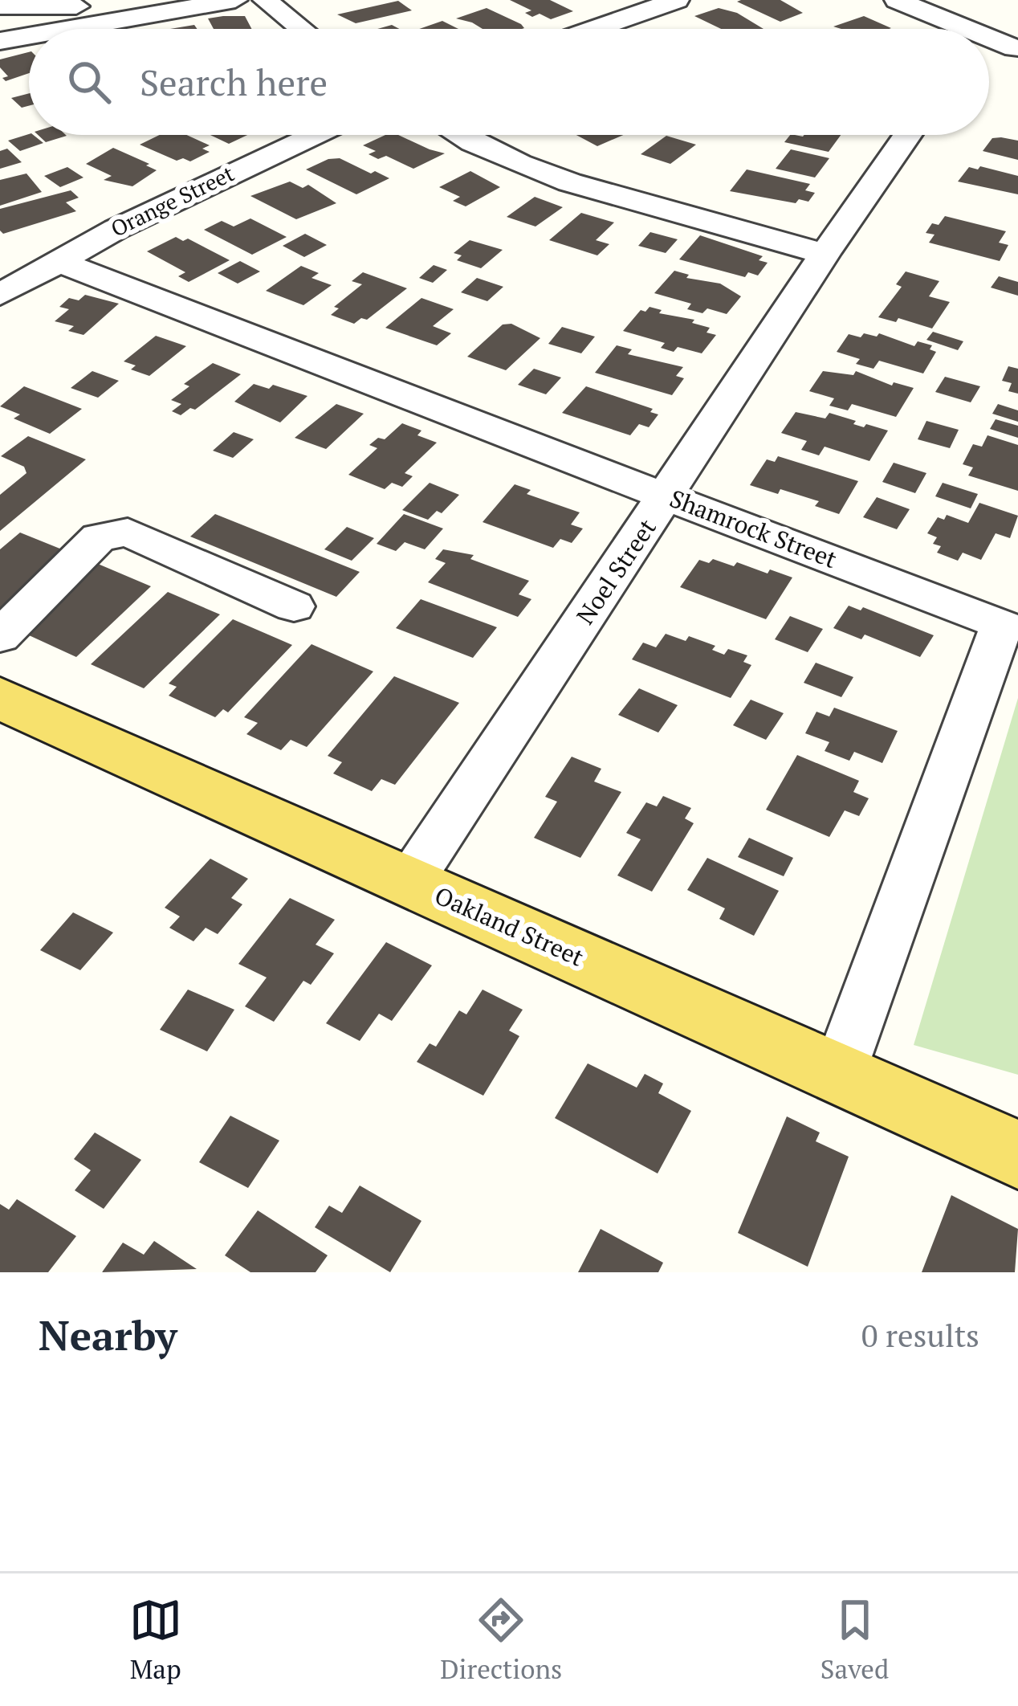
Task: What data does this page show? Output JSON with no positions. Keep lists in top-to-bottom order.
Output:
{
  "streets": {
    "main road": ["Oakland Street"],
    "street": ["Orange Street", "Shamrock Street", "Noel Street"]
  },
  "crossings": [
    ["Orange Street", "Shamrock Street"],
    ["Shamrock Street", "Noel Street"],
    ["Shamrock Street", "Oakland Street"],
    ["Noel Street", "Oakland Street"]
  ],
  "page": {
    "search": "Search here",
    "heading": ["Nearby", "0 results"],
    "nav": ["Map", "Directions", "Saved"]
  }
}
